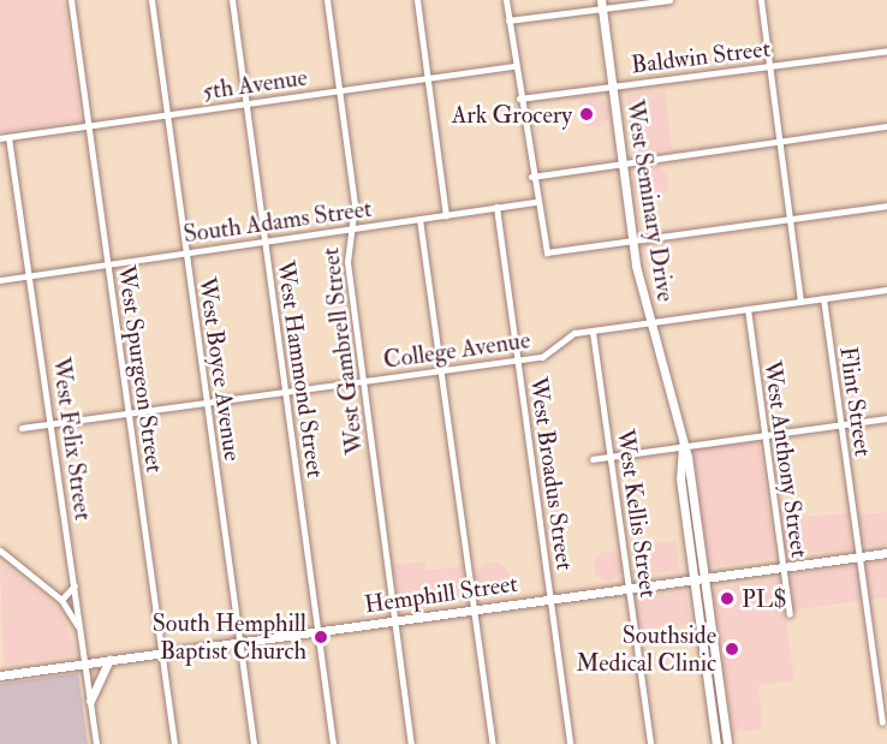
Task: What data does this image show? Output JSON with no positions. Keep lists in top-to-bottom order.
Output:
{
  "streets": {
    "main road": ["West Seminary Drive", "Hemphill Street"],
    "street": [
      "Baldwin Street",
      "5th Avenue",
      "South Adams Street",
      "College Avenue",
      "West Gambrell Street",
      "West Spurgeon Street",
      "West Boyce Avenue",
      "West Hammond Street",
      "Flint Street",
      "West Felix Street",
      "West Anthony Street",
      "West Broadus Street",
      "West Kellis Street"
    ]
  },
  "crossings": [
    ["Baldwin Street", "West Seminary Drive"],
    ["5th Avenue", "West Gambrell Street"],
    ["5th Avenue", "West Spurgeon Street"],
    ["5th Avenue", "West Boyce Avenue"],
    ["5th Avenue", "West Hammond Street"],
    ["5th Avenue", "West Felix Street"],
    ["West Seminary Drive", "College Avenue"],
    ["West Seminary Drive", "Hemphill Street"],
    ["South Adams Street", "West Gambrell Street"],
    ["South Adams Street", "West Spurgeon Street"],
    ["South Adams Street", "West Boyce Avenue"],
    ["South Adams Street", "West Hammond Street"],
    ["South Adams Street", "West Felix Street"],
    ["South Adams Street", "West Broadus Street"],
    ["College Avenue", "West Gambrell Street"],
    ["College Avenue", "West Spurgeon Street"],
    ["College Avenue", "West Boyce Avenue"],
    ["College Avenue", "West Hammond Street"],
    ["College Avenue", "Flint Street"],
    ["College Avenue", "West Felix Street"],
    ["College Avenue", "West Anthony Street"],
    ["College Avenue", "West Broadus Street"],
    ["College Avenue", "West Kellis Street"],
    ["West Gambrell Street", "Hemphill Street"],
    ["West Spurgeon Street", "Hemphill Street"],
    ["West Boyce Avenue", "Hemphill Street"],
    ["West Hammond Street", "Hemphill Street"],
    ["Flint Street", "Hemphill Street"],
    ["West Felix Street", "Hemphill Street"],
    ["West Anthony Street", "Hemphill Street"],
    ["West Broadus Street", "Hemphill Street"],
    ["West Kellis Street", "Hemphill Street"]
  ],
  "places": [
    "Ark Grocery",
    "PL$",
    "South Hemphill Baptist Church",
    "Southside Medical Clinic"
  ]
}
